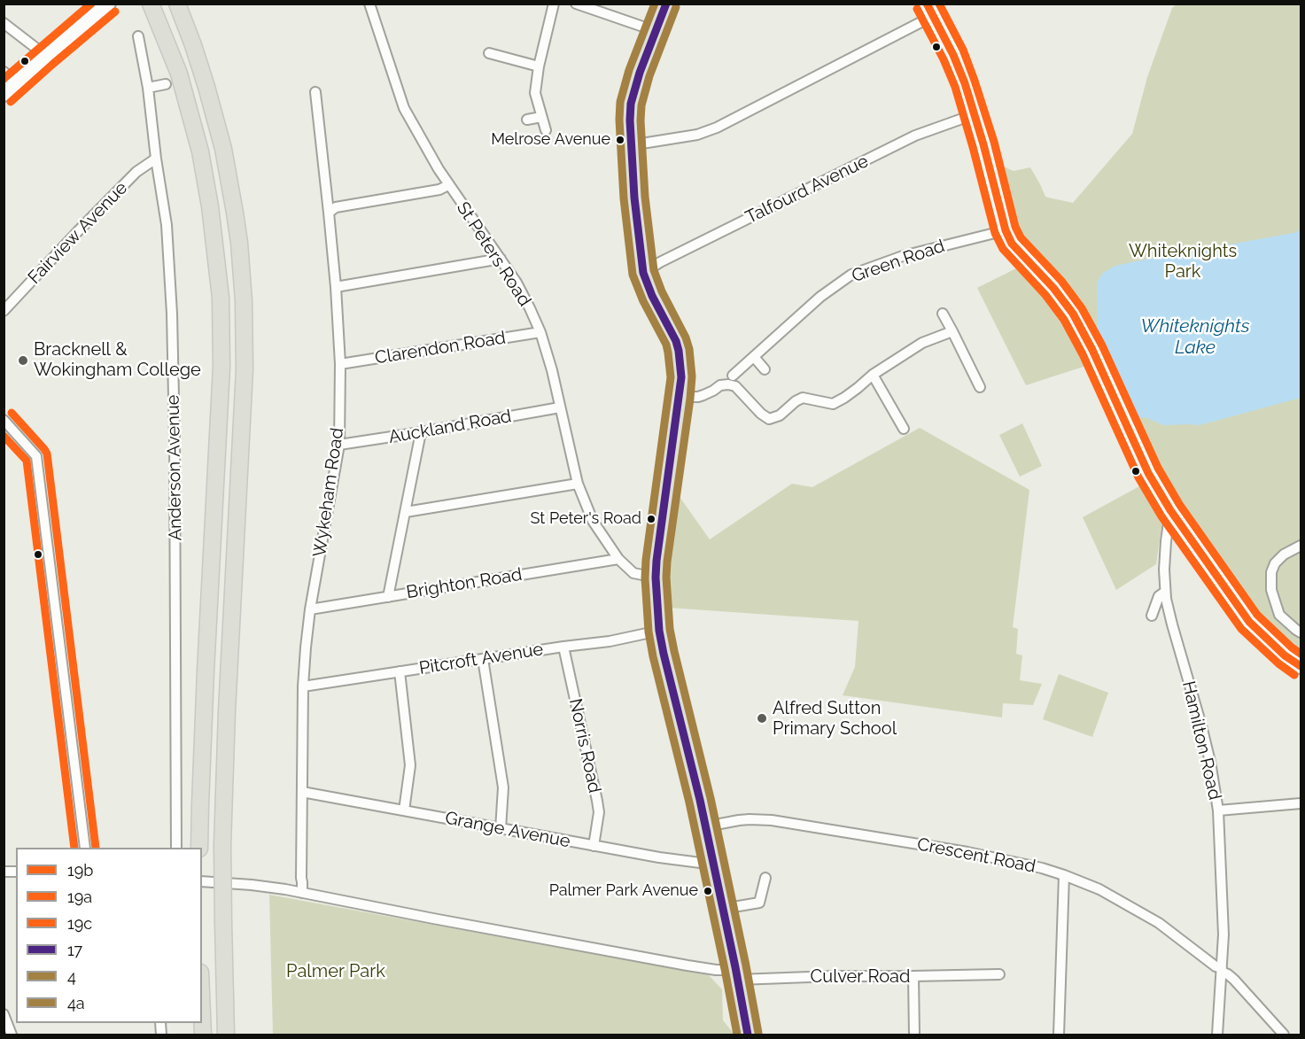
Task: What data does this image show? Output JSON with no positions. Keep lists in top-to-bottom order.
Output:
{
  "streets": {
    "street": [
      "Talfourd Avenue",
      "Fairview Avenue",
      "St Peters Road",
      "Green Road",
      "Clarendon Road",
      "Auckland Road",
      "Anderson Avenue",
      "Wykeham Road",
      "Brighton Road",
      "Pitcroft Avenue",
      "Hamilton Road",
      "Norris Road",
      "Grange Avenue",
      "Crescent Road",
      "Culver Road"
    ]
  },
  "crossings": [
    ["Fairview Avenue", "Anderson Avenue"],
    ["St Peters Road", "Clarendon Road"],
    ["St Peters Road", "Auckland Road"],
    ["St Peters Road", "Brighton Road"],
    ["Clarendon Road", "Wykeham Road"],
    ["Auckland Road", "Wykeham Road"],
    ["Wykeham Road", "Brighton Road"],
    ["Wykeham Road", "Pitcroft Avenue"],
    ["Wykeham Road", "Grange Avenue"],
    ["Pitcroft Avenue", "Norris Road"],
    ["Hamilton Road", "Crescent Road"],
    ["Norris Road", "Grange Avenue"]
  ],
  "water": ["Whiteknights Lake"],
  "parks": ["Whiteknights Park", "Palmer Park"],
  "places": [
    "Melrose Avenue",
    "Bracknell & Wokingham College",
    "St Peter's Road",
    "Alfred Sutton Primary School",
    "Palmer Park Avenue"
  ],
  "lines": [
    "transit line 19b",
    "transit line 19c",
    "transit line 17",
    "transit line 4",
    "transit line 4a",
    "transit line 19a"
  ],
  "legend": [
    "19b",
    "19a",
    "19c",
    "17",
    "4",
    "4a"
  ]
}
